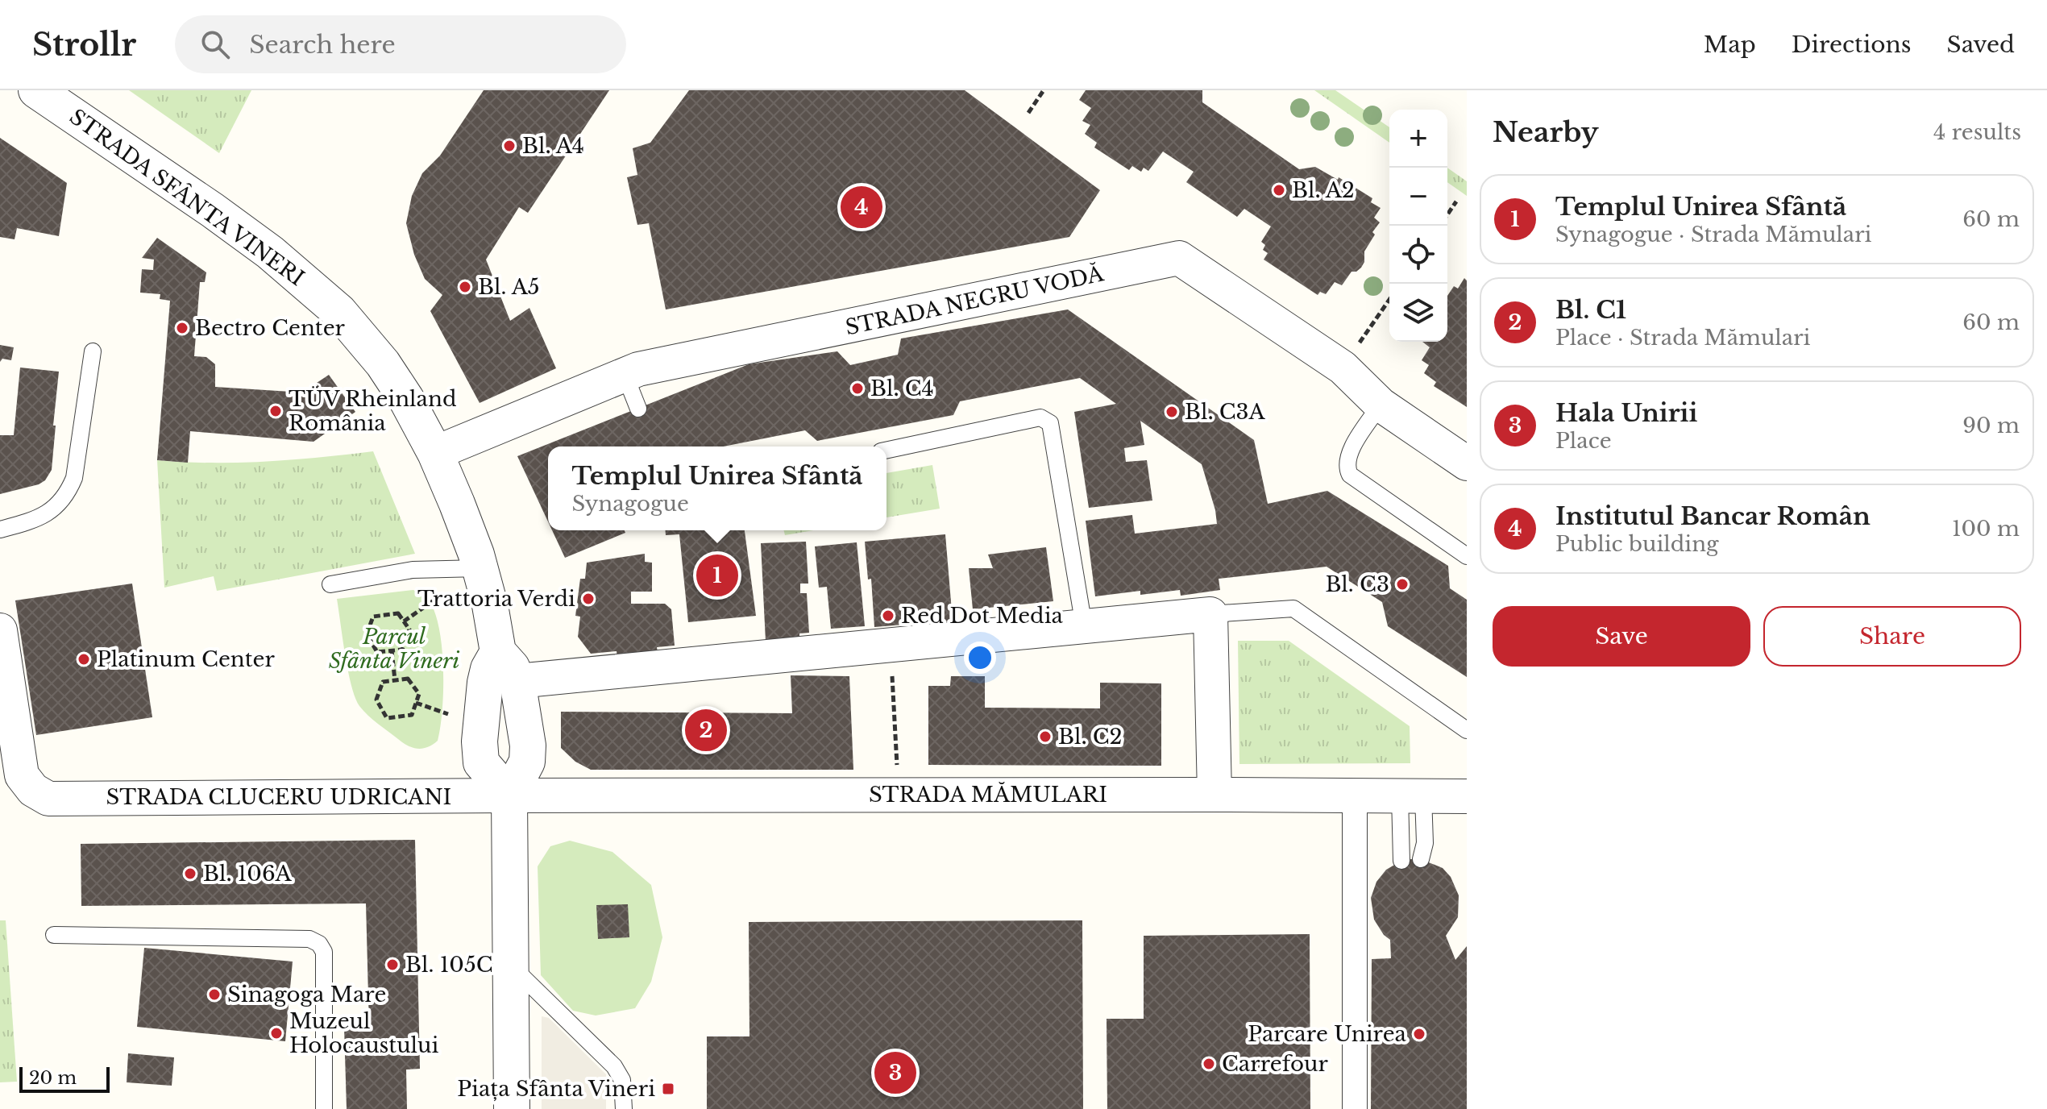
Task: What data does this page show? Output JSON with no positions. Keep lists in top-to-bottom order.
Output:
{
  "streets": {
    "street": [
      "STRADA SFÂNTA VINERI",
      "STRADA NEGRU VODĂ",
      "STRADA MĂMULARI",
      "STRADA CLUCERU UDRICANI"
    ]
  },
  "crossings": [
    ["STRADA SFÂNTA VINERI", "STRADA NEGRU VODĂ"],
    ["STRADA SFÂNTA VINERI", "STRADA MĂMULARI"],
    ["STRADA SFÂNTA VINERI", "STRADA CLUCERU UDRICANI"],
    ["STRADA MĂMULARI", "STRADA CLUCERU UDRICANI"]
  ],
  "parks": ["Parcul Sfânta Vineri"],
  "places": {
    "other": [
      "Bl. A4",
      "Bl. A2",
      "Bl. A5",
      "Bectro Center",
      "Bl. C4",
      "TÜV Rheinland România",
      "Bl. C3A",
      "Bl. C3",
      "Trattoria Verdi",
      "Red Dot Media",
      "Platinum Center",
      "Bl. C2",
      "Bl. 106A",
      "Bl. 105C",
      "Sinagoga Mare",
      "Muzeul Holocaustului",
      "Parcare Unirea",
      "Carrefour"
    ],
    "transit": ["Piața Sfânta Vineri"]
  },
  "scale_bar": "20 m",
  "page": {
    "header": "Strollr",
    "search": "Search here",
    "nav": ["Map", "Directions", "Saved"],
    "heading": ["Nearby", "4 results"],
    "map_buttons": ["+", "−"],
    "list": [
      {
        "mark": "1",
        "name": "Templul Unirea Sfântă",
        "note": "Synagogue · Strada Mămulari",
        "value": "60 m"
      },
      {
        "mark": "2",
        "name": "Bl. C1",
        "note": "Place · Strada Mămulari",
        "value": "60 m"
      },
      {
        "mark": "3",
        "name": "Hala Unirii",
        "note": "Place",
        "value": "90 m"
      },
      {
        "mark": "4",
        "name": "Institutul Bancar Român",
        "note": "Public building",
        "value": "100 m"
      }
    ],
    "pins": [
      "4",
      "1",
      "2",
      "3"
    ],
    "popup": ["Templul Unirea Sfântă", "Synagogue"],
    "buttons": ["Save", "Share"],
    "scale": "20 m"
  }
}
